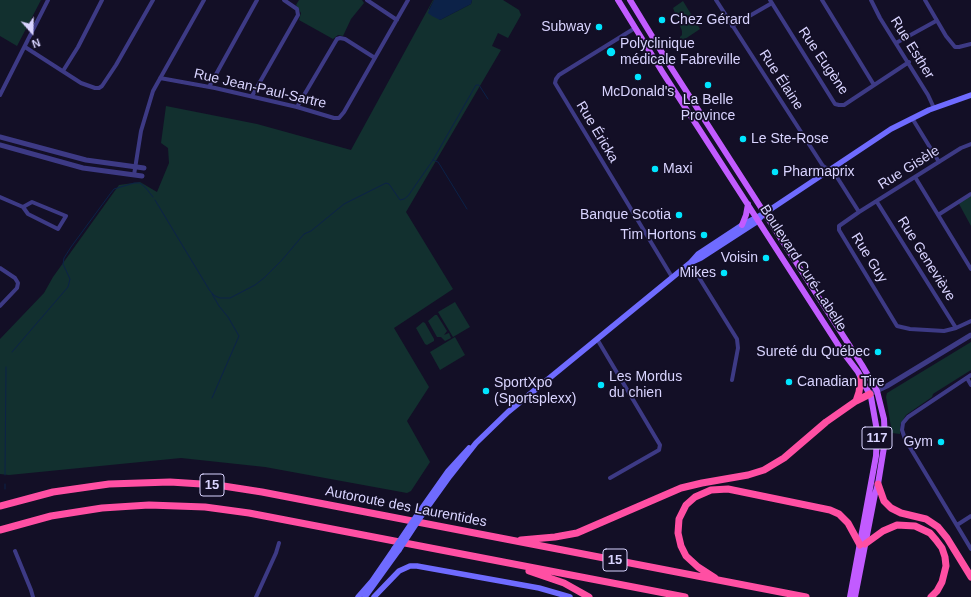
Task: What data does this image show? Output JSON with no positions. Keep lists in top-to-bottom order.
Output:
{
  "streets": {
    "highway": ["15", "Autoroute des Laurentides"],
    "main road": ["Boulevard Curé-Labelle", "117"],
    "street": [
      "Rue Esther",
      "Rue Eugène",
      "Rue Élaine",
      "Rue Jean-Paul-Sartre",
      "Rue Éricka",
      "Rue Gisèle",
      "Rue Guy",
      "Rue Geneviève"
    ]
  },
  "crossings": [
    ["Rue Esther", "Rue Eugène"],
    ["Rue Élaine", "Rue Guy"],
    ["Rue Éricka", "Boulevard Curé-Labelle"],
    ["Rue Gisèle", "Rue Guy"],
    ["Rue Gisèle", "Rue Geneviève"],
    ["Rue Guy", "Rue Geneviève"]
  ],
  "places": [
    "Chez Gérard",
    "Subway",
    "Polyclinique médicale Fabreville",
    "McDonald's",
    "La Belle Province",
    "Le Ste-Rose",
    "Maxi",
    "Pharmaprix",
    "Banque Scotia",
    "Tim Hortons",
    "Voisin",
    "Mikes",
    "Sureté du Québec",
    "Canadian Tire",
    "Les Mordus du chien",
    "SportXpo (Sportsplexx)",
    "Gym"
  ],
  "north": "bottom"
}
